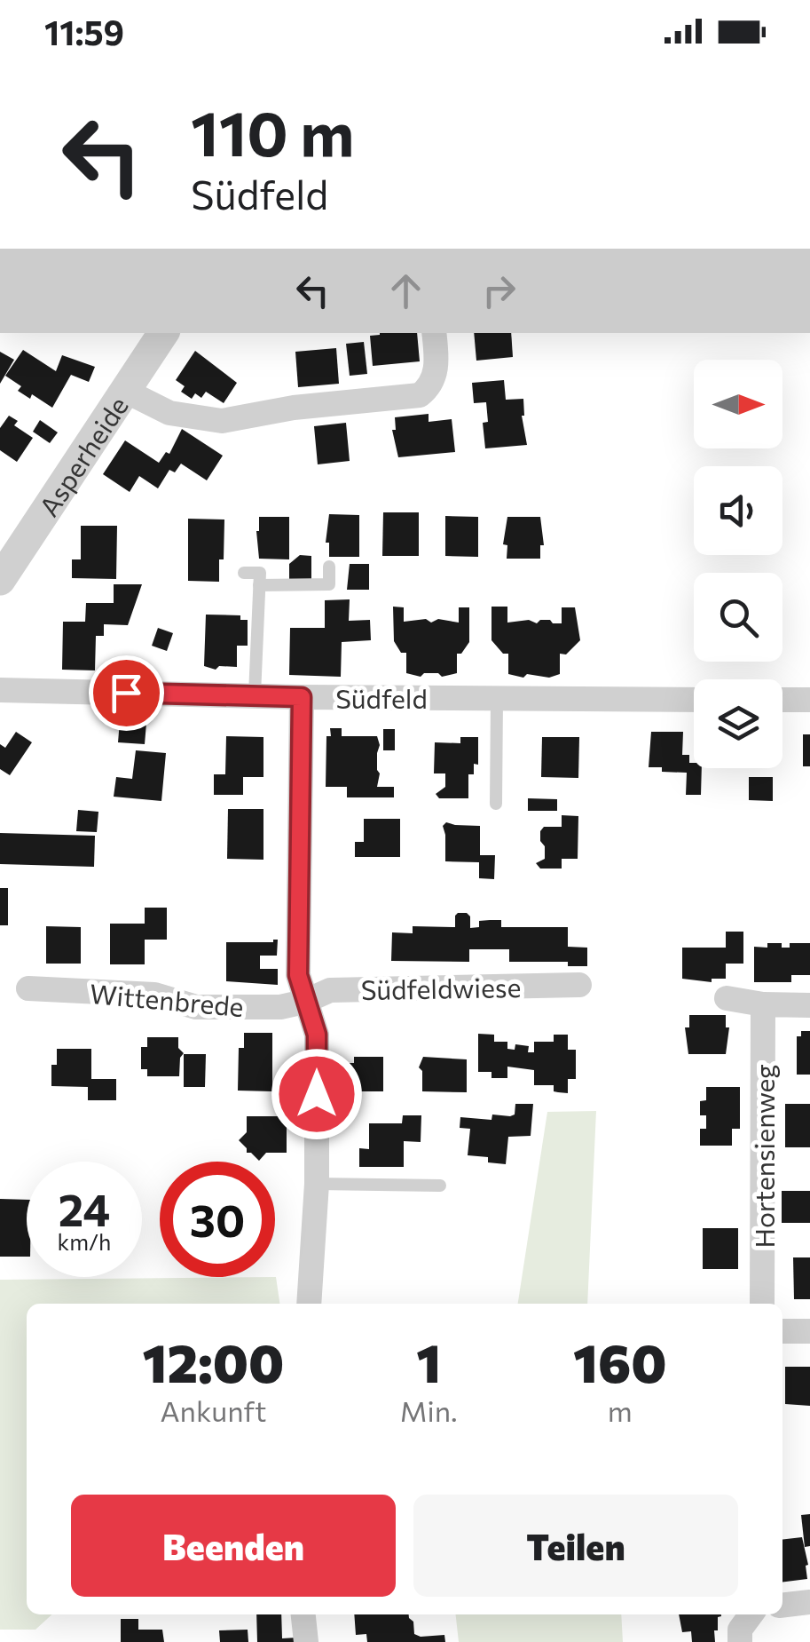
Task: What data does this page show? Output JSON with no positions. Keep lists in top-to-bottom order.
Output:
{
  "streets": {
    "street": [
      "Asperheide",
      "Südfeld",
      "Südfeldwiese",
      "Wittenbrede",
      "Hortensienweg"
    ]
  },
  "crossings": [
    ["Südfeldwiese", "Wittenbrede"]
  ],
  "north": "right",
  "page": {
    "status": "11:59",
    "turn": ["110 m", "Südfeld"],
    "speed": "24 km/h",
    "limit": "30",
    "eta": [
      "12:00",
      "Ankunft",
      "1",
      "Min.",
      "160",
      "m"
    ],
    "buttons": ["Beenden", "Teilen"]
  }
}
